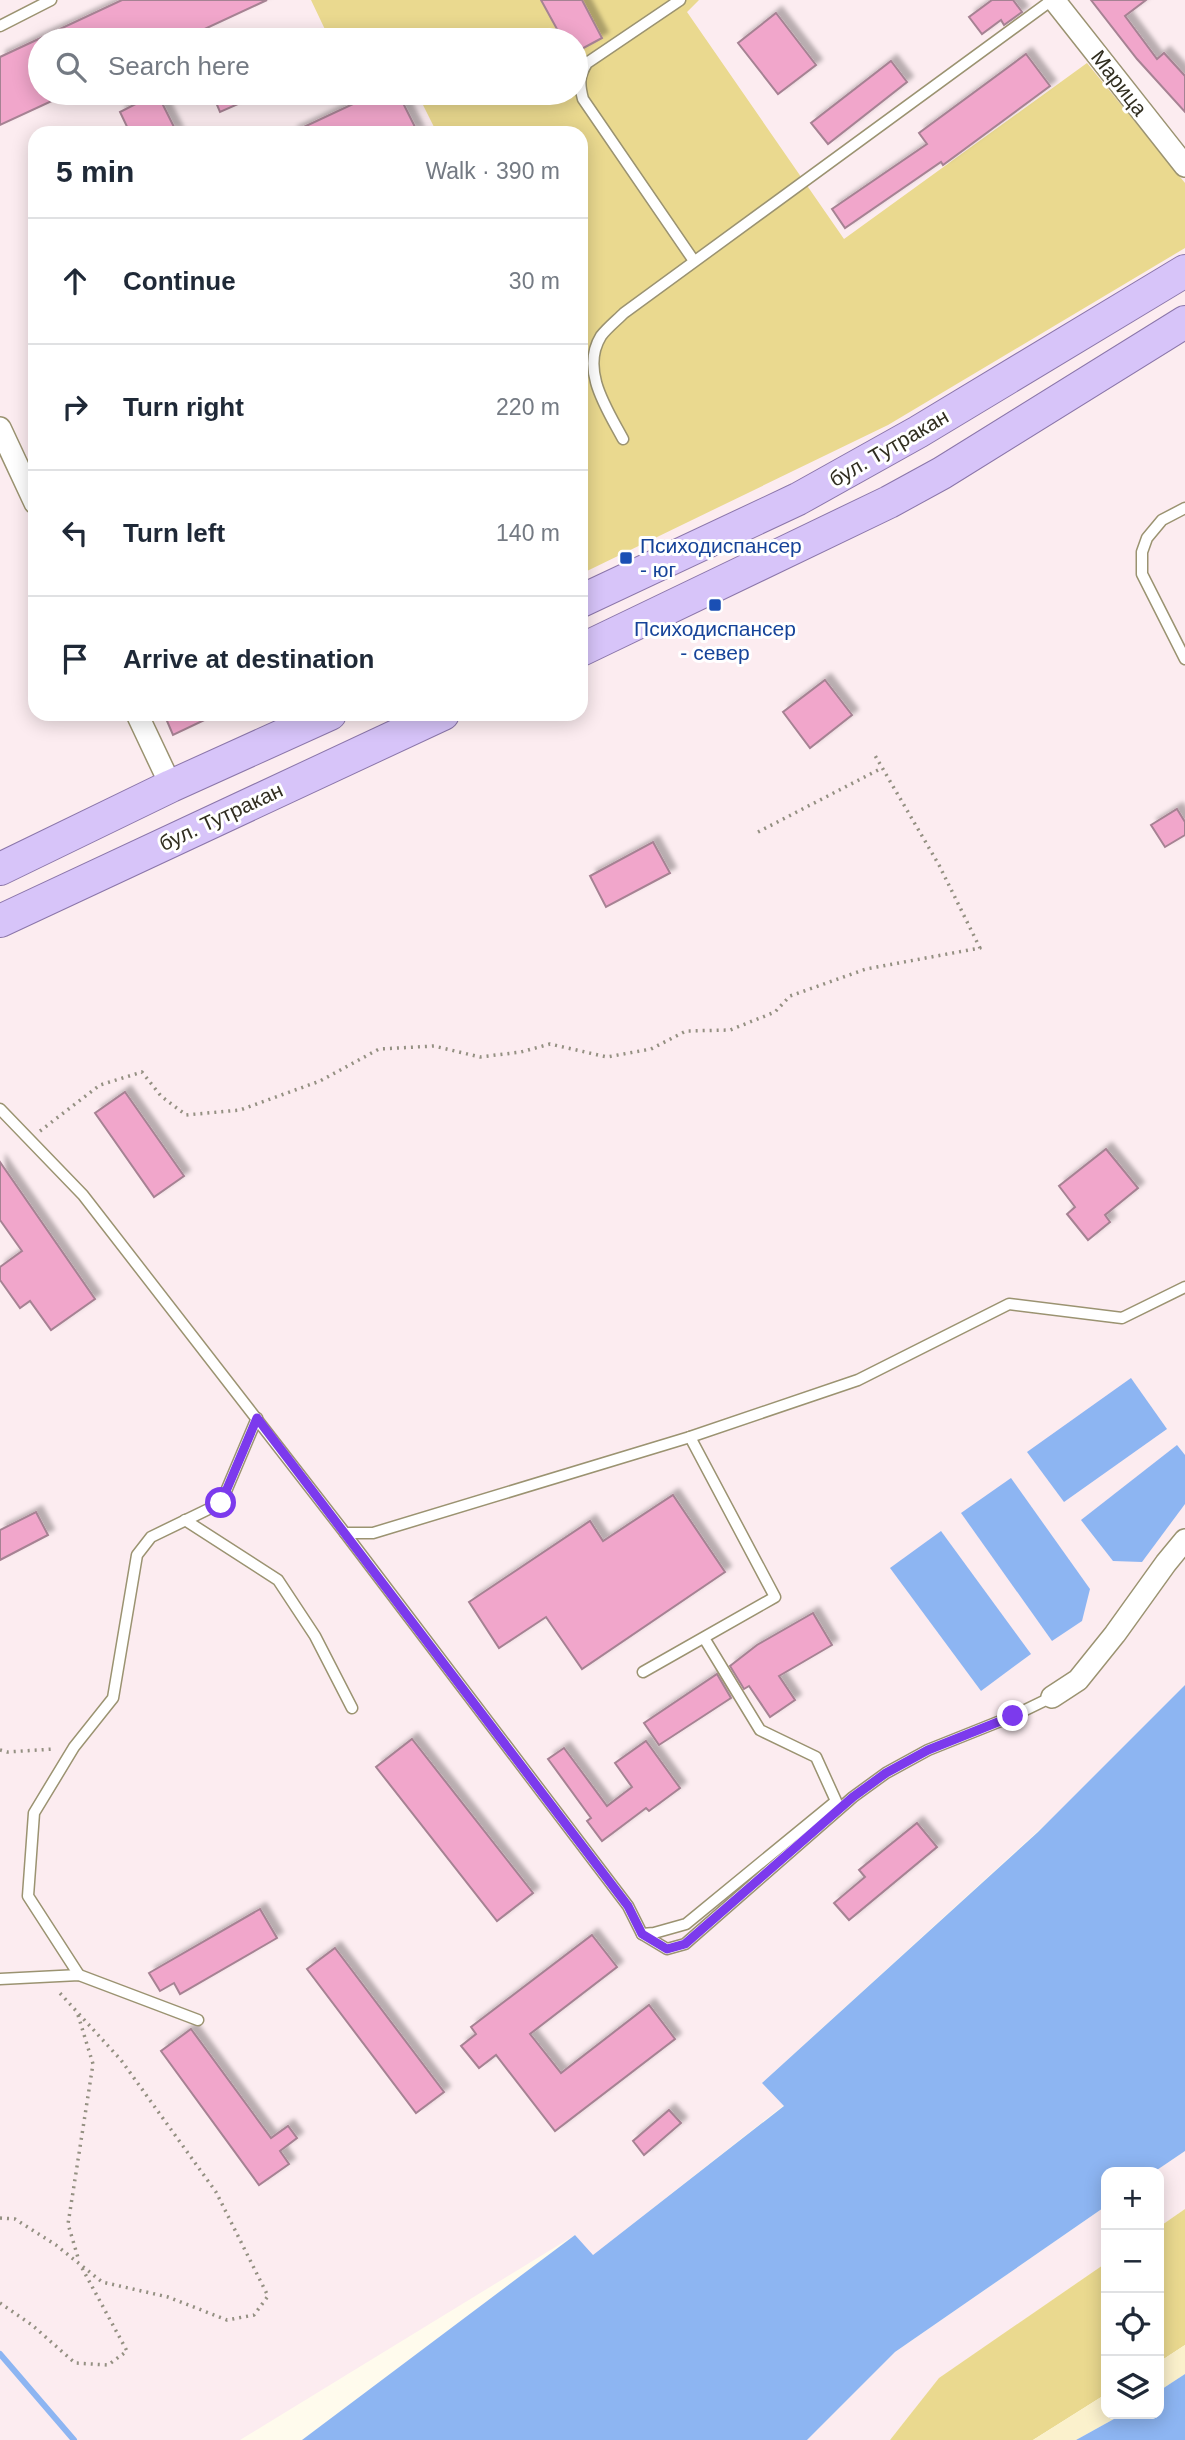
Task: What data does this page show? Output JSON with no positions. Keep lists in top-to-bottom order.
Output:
{
  "streets": {
    "main road": ["бул. Тутракан"],
    "street": ["Марица"]
  },
  "places": {
    "transit": ["Психодиспансер - юг", "Психодиспансер - север"]
  },
  "page": {
    "search": "Search here",
    "heading": ["5 min", "Walk · 390 m"],
    "list": [
      ["Continue", "30 m"],
      ["Turn right", "220 m"],
      ["Turn left", "140 m"],
      "Arrive at destination"
    ],
    "map_buttons": ["+", "−"]
  }
}
